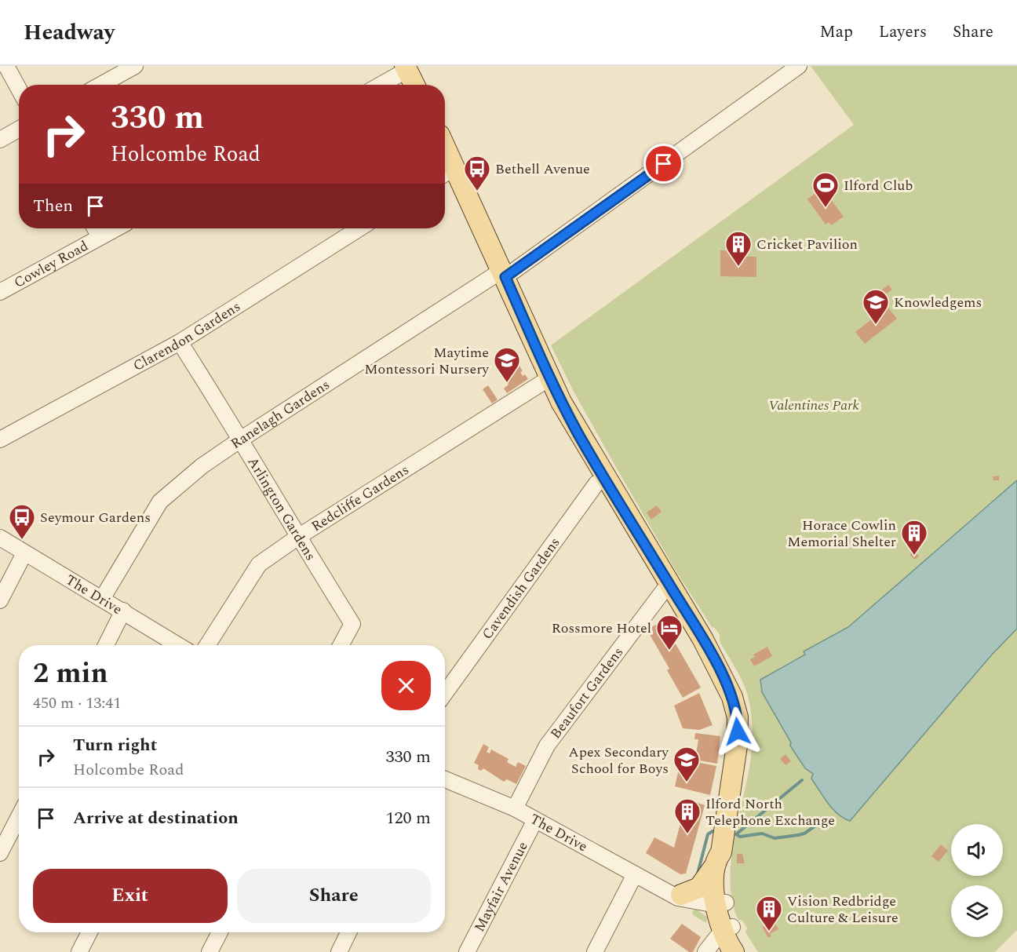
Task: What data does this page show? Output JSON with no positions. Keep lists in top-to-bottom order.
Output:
{
  "streets": {
    "street": [
      "Cowley Road",
      "Clarendon Gardens",
      "Ranelagh Gardens",
      "Redcliffe Gardens",
      "Arlington Gardens",
      "Cavendish Gardens",
      "The Drive",
      "Beaufort Gardens",
      "Mayfair Avenue"
    ]
  },
  "crossings": [
    ["Clarendon Gardens", "Arlington Gardens"],
    ["Ranelagh Gardens", "Arlington Gardens"],
    ["Ranelagh Gardens", "The Drive"],
    ["Redcliffe Gardens", "Arlington Gardens"],
    ["The Drive", "Beaufort Gardens"],
    ["The Drive", "Mayfair Avenue"]
  ],
  "parks": ["Valentines Park"],
  "places": {
    "bus stop": ["Bethell Avenue", "Seymour Gardens"],
    "sports": ["Ilford Club"],
    "building": [
      "Cricket Pavilion",
      "Horace Cowlin Memorial Shelter",
      "Ilford North Telephone Exchange",
      "Vision Redbridge Culture & Leisure"
    ],
    "school or university": ["Knowledgems", "Maytime Montessori Nursery", "Apex Secondary School for Boys"],
    "hotel": ["Rossmore Hotel"]
  },
  "page": {
    "header": "Headway",
    "nav": ["Map", "Layers", "Share"],
    "turn": ["330 m", "Holcombe Road"],
    "then": "Then",
    "heading": ["2 min", "450 m · 13:41"],
    "list": [
      {
        "name": "Turn right",
        "note": "Holcombe Road",
        "value": "330 m"
      },
      {
        "name": "Arrive at destination",
        "value": "120 m"
      }
    ],
    "buttons": ["Exit", "Share"]
  }
}
